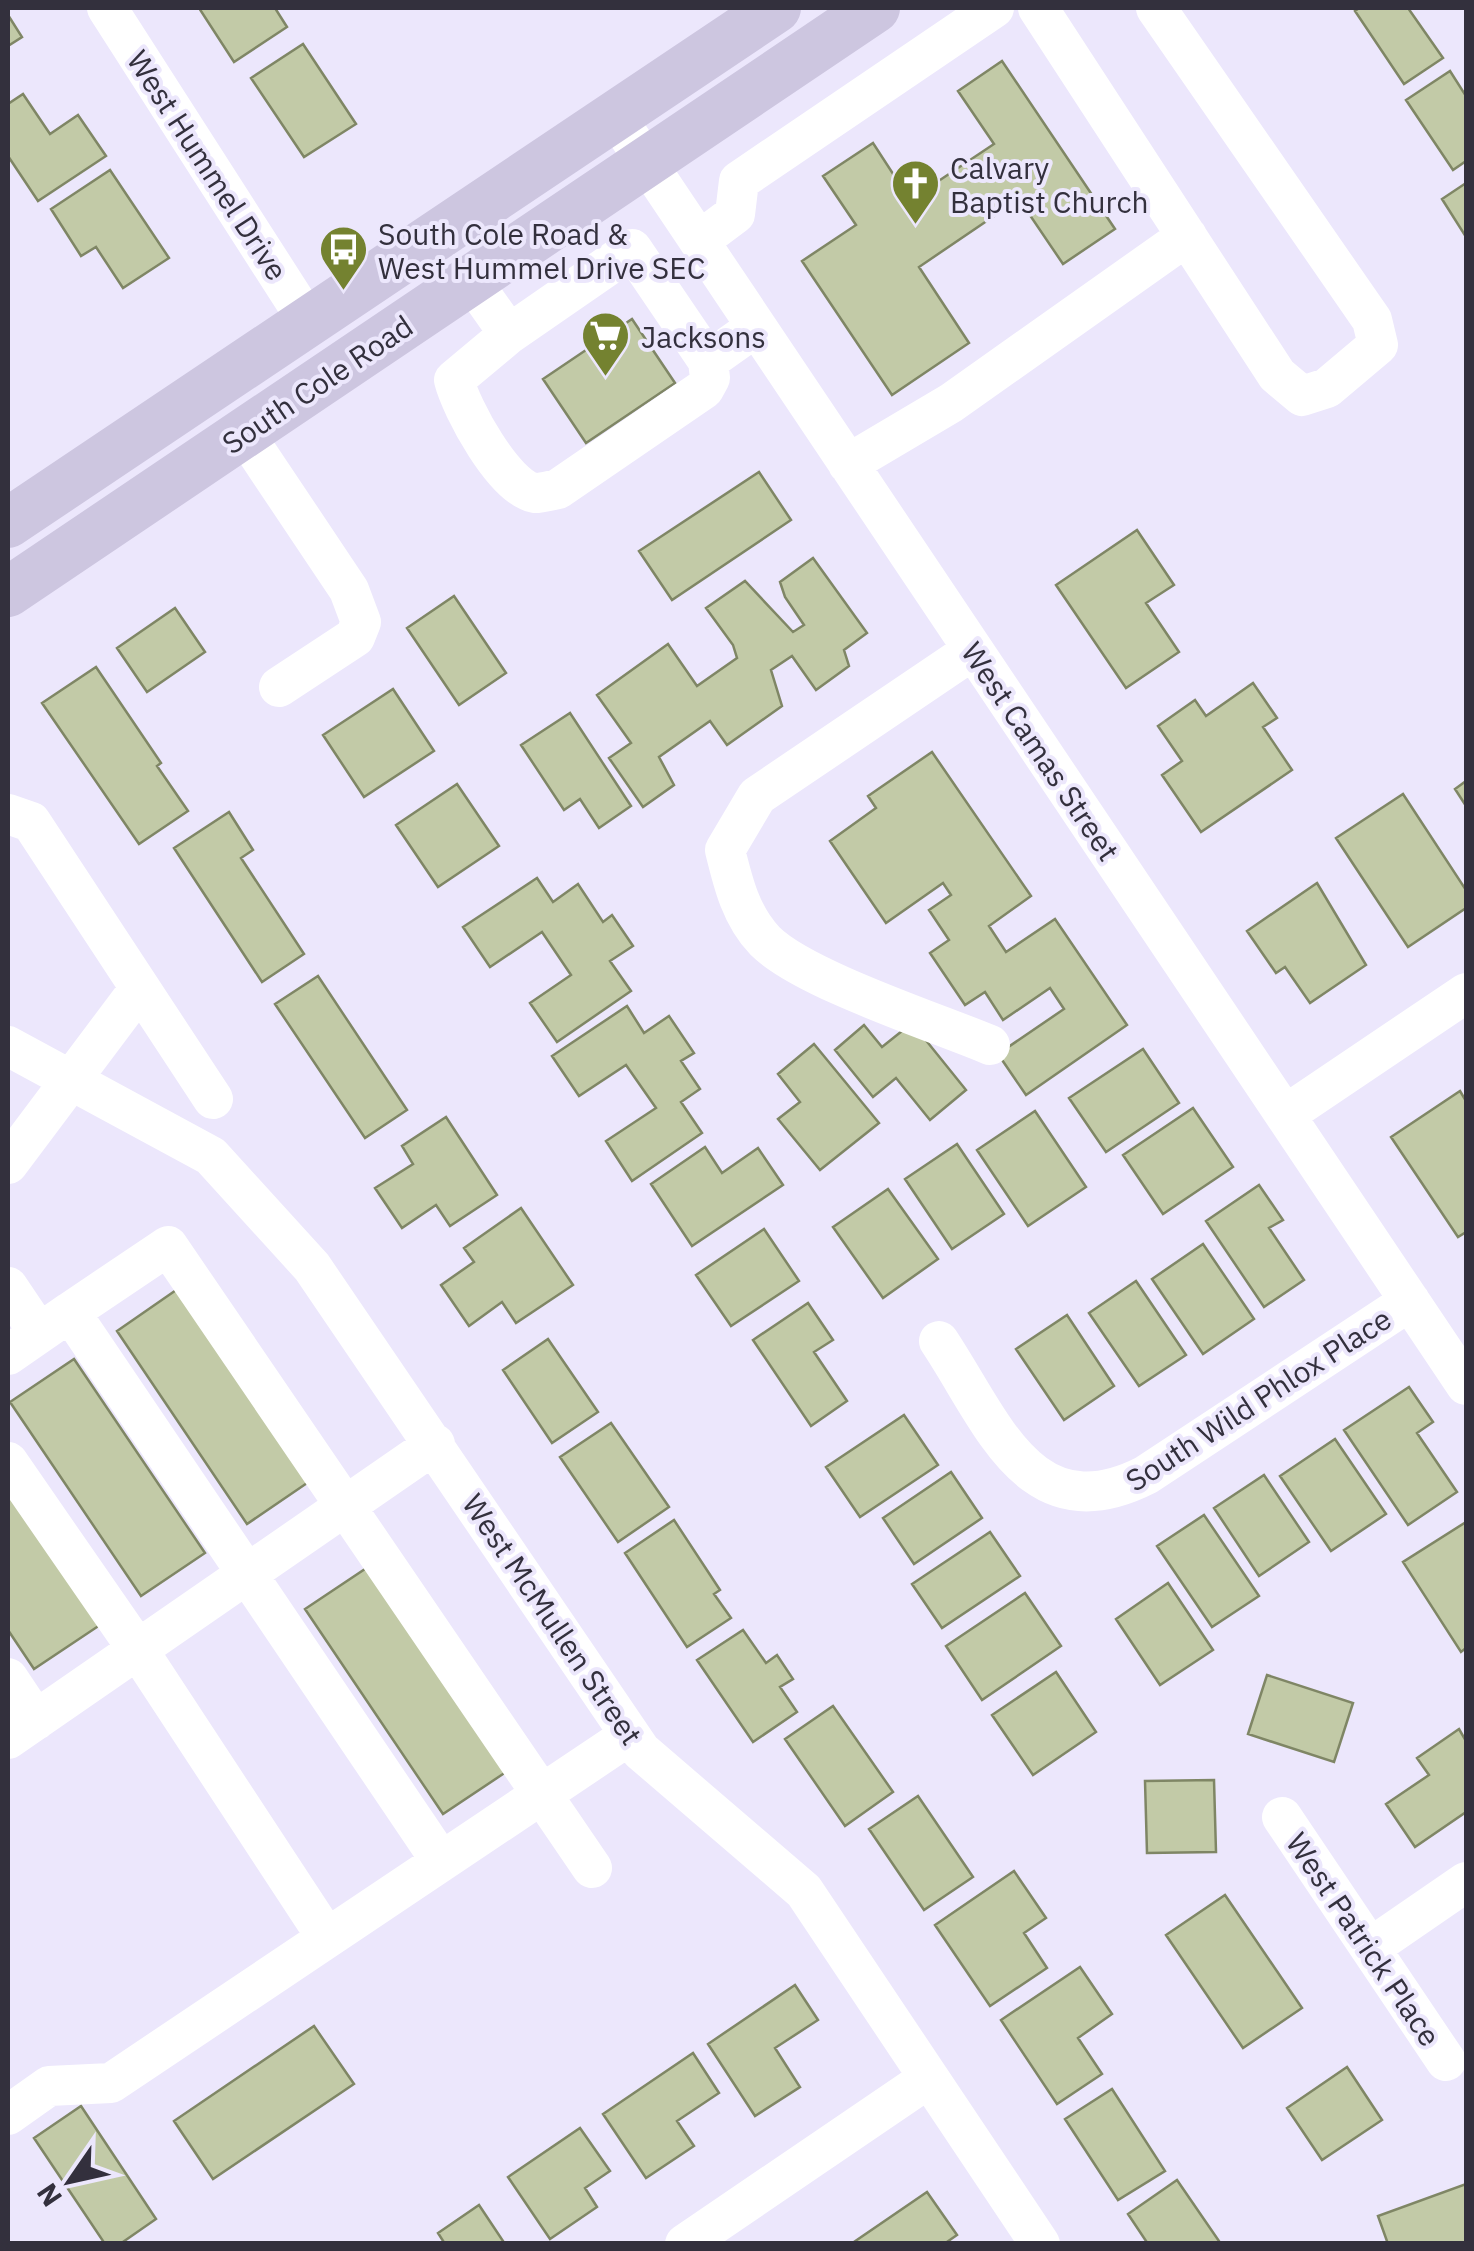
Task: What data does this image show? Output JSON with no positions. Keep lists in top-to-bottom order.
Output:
{
  "streets": {
    "main road": ["South Cole Road"],
    "street": [
      "West Hummel Drive",
      "West Camas Street",
      "South Wild Phlox Place",
      "West McMullen Street",
      "West Patrick Place"
    ]
  },
  "crossings": [
    ["West Hummel Drive", "South Cole Road"],
    ["South Cole Road", "West Camas Street"],
    ["West Camas Street", "South Wild Phlox Place"]
  ],
  "places": {
    "church": ["Calvary Baptist Church"],
    "bus stop": ["South Cole Road & West Hummel Drive SEC"],
    "supermarket": ["Jacksons"]
  },
  "north": "bottom left"
}
